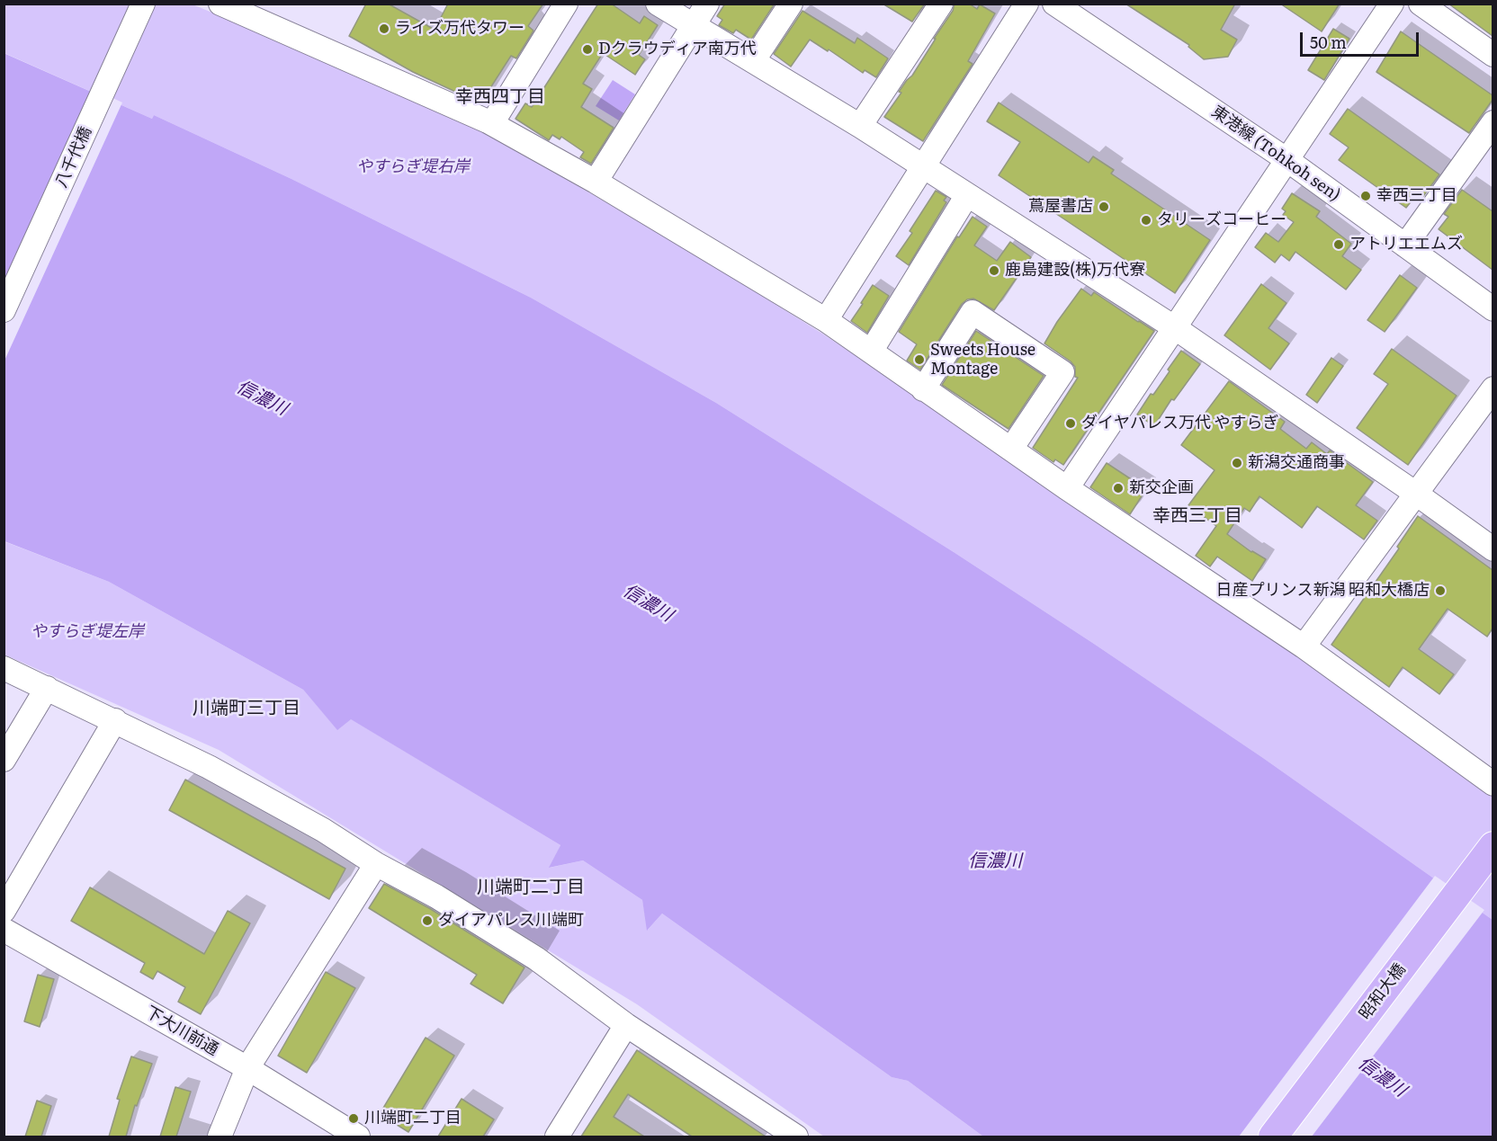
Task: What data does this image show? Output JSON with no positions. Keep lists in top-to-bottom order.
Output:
{
  "streets": {
    "main road": ["昭和大橋"],
    "street": ["東港線 (Tohkoh sen)", "八千代橋", "下大川前通"]
  },
  "districts": [
    "幸西四丁目",
    "幸西三丁目",
    "川端町三丁目",
    "川端町二丁目"
  ],
  "water": ["信濃川"],
  "parks": ["やすらぎ堤右岸", "やすらぎ堤左岸"],
  "places": [
    "ライズ万代タワー",
    "Dクラウディア南万代",
    "幸西三丁目",
    "蔦屋書店",
    "タリーズコーヒー",
    "アトリエエムズ",
    "鹿島建設(株)万代寮",
    "Sweets House Montage",
    "ダイヤパレス万代 やすらぎ",
    "新潟交通商事",
    "新交企画",
    "日産プリンス新潟 昭和大橋店",
    "ダイアパレス川端町",
    "川端町二丁目"
  ],
  "scale_bar": "50 m"
}
